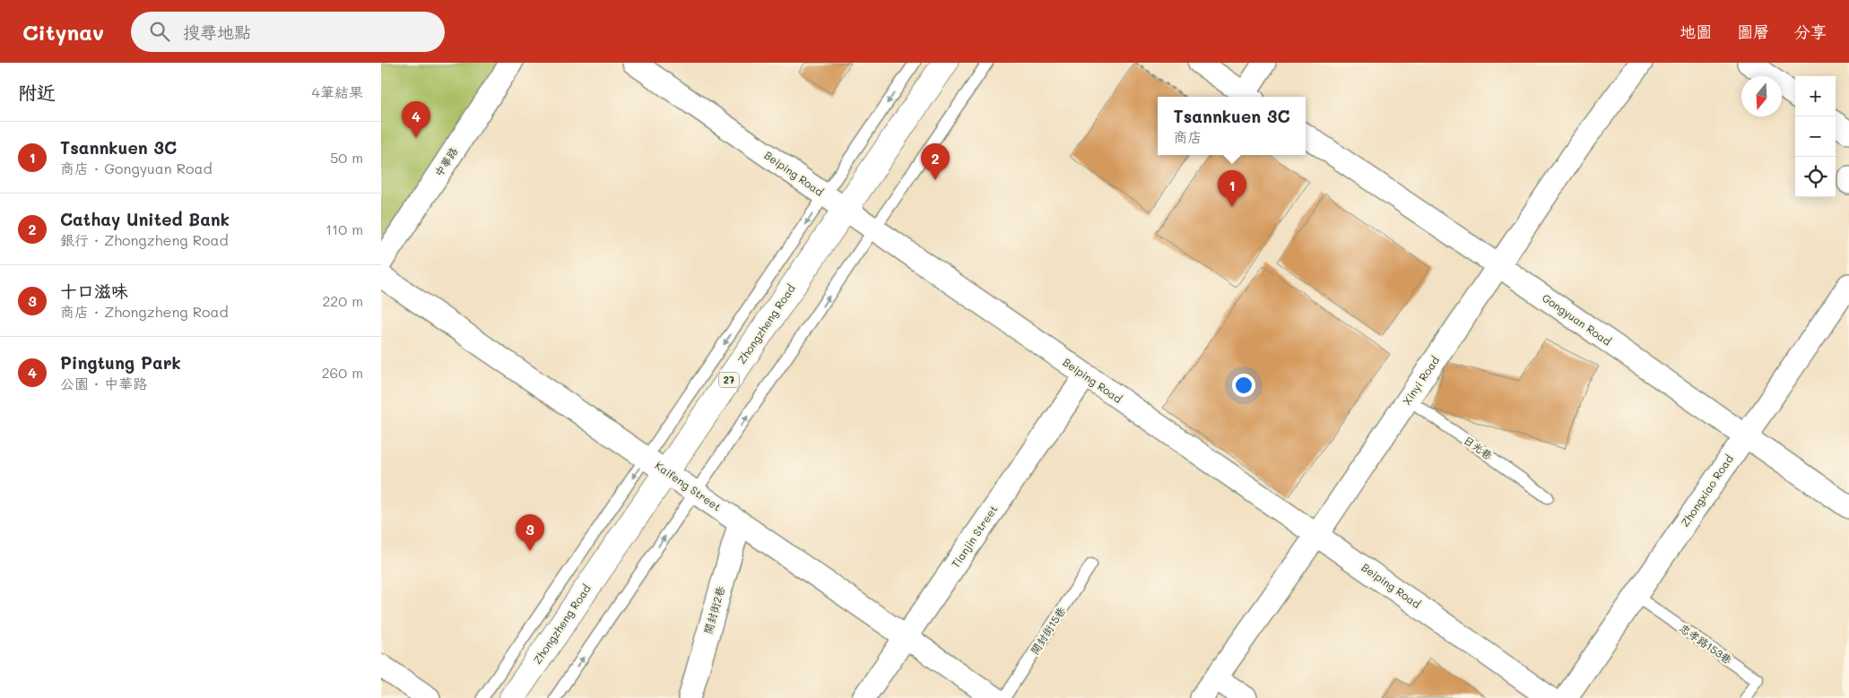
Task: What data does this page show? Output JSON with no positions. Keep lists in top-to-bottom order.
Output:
{
  "streets": {
    "main road": ["Zhongzheng Road", "27"],
    "street": [
      "中華路",
      "Beiping Road",
      "Gongyuan Road",
      "Xinyi Road",
      "Kaifeng Street",
      "Zhongxiao Road",
      "Tianjin Street",
      "開封街2巷"
    ],
    "lane": ["日光巷", "開封街15巷", "忠孝路153巷"]
  },
  "crossings": [
    ["Beiping Road", "Zhongzheng Road"],
    ["Beiping Road", "Xinyi Road"],
    ["Beiping Road", "Tianjin Street"],
    ["Gongyuan Road", "Xinyi Road"],
    ["Gongyuan Road", "Zhongxiao Road"],
    ["Zhongzheng Road", "Kaifeng Street"],
    ["Xinyi Road", "日光巷"],
    ["Kaifeng Street", "Tianjin Street"],
    ["Kaifeng Street", "開封街2巷"],
    ["Zhongxiao Road", "忠孝路153巷"]
  ],
  "north": "bottom",
  "page": {
    "header": "Citynav",
    "search": "搜尋地點",
    "nav": ["地圖", "圖層", "分享"],
    "heading": ["附近", "4筆結果"],
    "map_buttons": ["+", "−"],
    "popup": ["Tsannkuen 3C", "商店"],
    "pins": [
      "4",
      "2",
      "1",
      "3"
    ],
    "list": [
      {
        "mark": "1",
        "name": "Tsannkuen 3C",
        "note": "商店 · Gongyuan Road",
        "value": "50 m"
      },
      {
        "mark": "2",
        "name": "Cathay United Bank",
        "note": "銀行 · Zhongzheng Road",
        "value": "110 m"
      },
      {
        "mark": "3",
        "name": "十口滋味",
        "note": "商店 · Zhongzheng Road",
        "value": "220 m"
      },
      {
        "mark": "4",
        "name": "Pingtung Park",
        "note": "公園 · 中華路",
        "value": "260 m"
      }
    ]
  }
}
